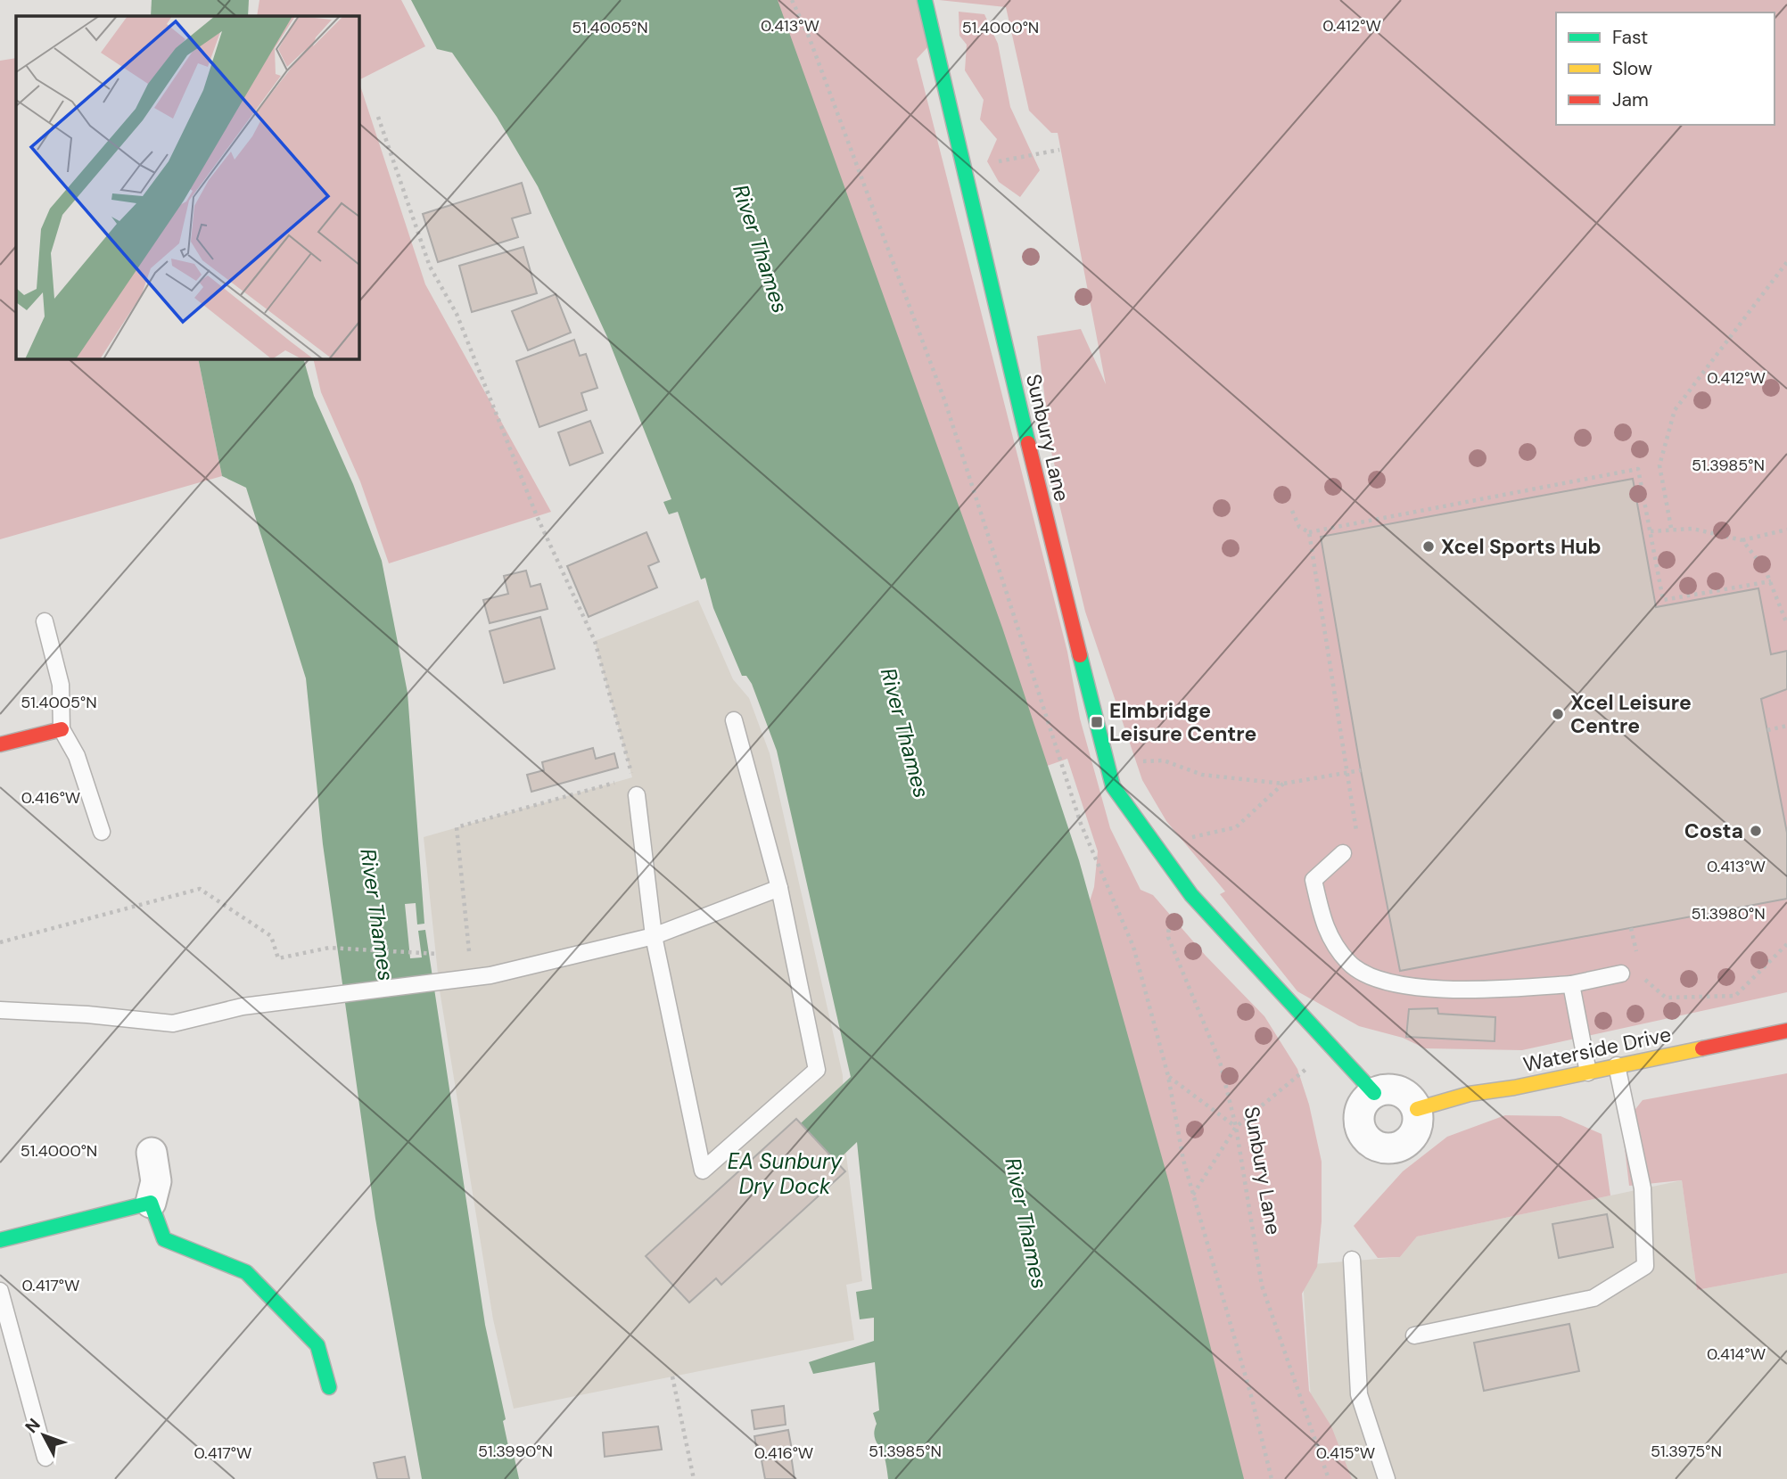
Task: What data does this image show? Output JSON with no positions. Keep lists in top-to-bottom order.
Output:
{
  "streets": {
    "street": ["Sunbury Lane", "Waterside Drive"]
  },
  "crossings": [
    ["Sunbury Lane", "Waterside Drive"]
  ],
  "water": ["River Thames", "EA Sunbury Dry Dock"],
  "places": {
    "other": ["Xcel Sports Hub", "Xcel Leisure Centre", "Costa"],
    "transit": ["Elmbridge Leisure Centre"]
  },
  "legend": ["Fast", "Slow", "Jam"],
  "north": "top left",
  "coordinates": [
    "0.413°W",
    "0.412°W",
    "51.4005°N",
    "51.4000°N",
    "51.3985°N",
    "0.416°W",
    "51.3980°N",
    "0.417°W",
    "0.414°W",
    "51.3990°N",
    "51.3975°N",
    "0.415°W"
  ]
}
